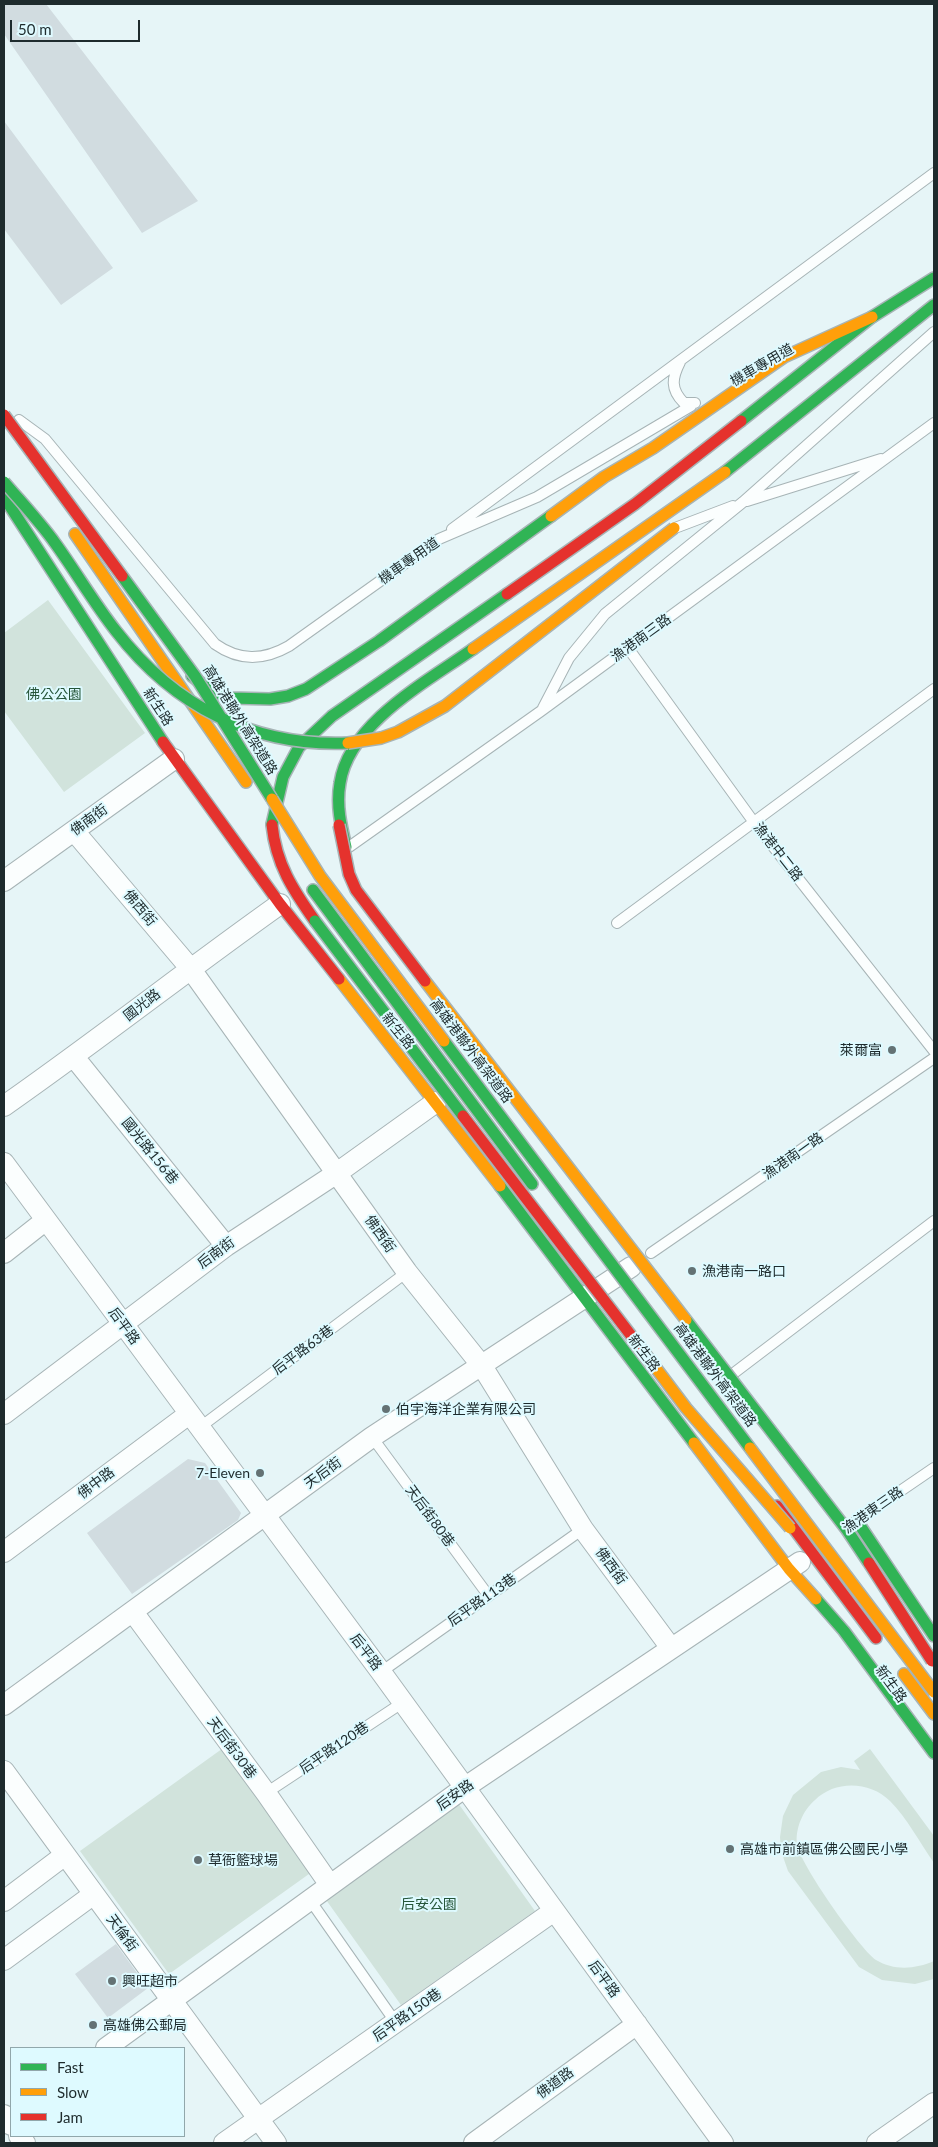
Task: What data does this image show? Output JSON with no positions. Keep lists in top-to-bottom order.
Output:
{
  "streets": {
    "main road": ["新生路", "高雄港聯外高架道路"],
    "street": [
      "佛南街",
      "佛西街",
      "國光路",
      "國光路156巷",
      "后南街",
      "后平路",
      "天后街",
      "佛中路",
      "天后街30巷",
      "后安路",
      "天倫街",
      "后平路150巷",
      "佛道路"
    ],
    "lane": [
      "機車專用道",
      "漁港南三路",
      "漁港中二路",
      "漁港南一路",
      "后平路63巷",
      "漁港東三路",
      "天后街80巷",
      "后平路113巷",
      "后平路120巷"
    ]
  },
  "crossings": [
    ["漁港南三路", "漁港中二路"],
    ["新生路", "高雄港聯外高架道路"],
    ["新生路", "佛南街"],
    ["新生路", "國光路"],
    ["新生路", "后南街"],
    ["新生路", "天后街"],
    ["新生路", "漁港東三路"],
    ["新生路", "后安路"],
    ["高雄港聯外高架道路", "天后街"],
    ["佛南街", "佛西街"],
    ["佛西街", "國光路"],
    ["佛西街", "后南街"],
    ["佛西街", "后平路63巷"],
    ["佛西街", "天后街"],
    ["佛西街", "后平路113巷"],
    ["佛西街", "后安路"],
    ["國光路", "國光路156巷"],
    ["國光路156巷", "后南街"],
    ["漁港南一路", "天后街"],
    ["后南街", "后平路"],
    ["后平路", "后平路63巷"],
    ["后平路", "天后街"],
    ["后平路", "佛中路"],
    ["后平路", "后平路113巷"],
    ["后平路", "后平路120巷"],
    ["后平路", "后安路"],
    ["后平路", "后平路150巷"],
    ["后平路", "佛道路"],
    ["后平路63巷", "佛中路"],
    ["天后街", "天后街80巷"],
    ["天后街", "天后街30巷"],
    ["漁港東三路", "后安路"],
    ["天后街80巷", "后平路113巷"],
    ["天后街30巷", "后平路120巷"],
    ["天后街30巷", "后安路"],
    ["后安路", "天倫街"],
    ["天倫街", "后平路150巷"]
  ],
  "parks": ["佛公公園", "后安公園"],
  "places": [
    "萊爾富",
    "漁港南一路口",
    "伯宇海洋企業有限公司",
    "7-Eleven",
    "高雄市前鎮區佛公國民小學",
    "草衙籃球場",
    "興旺超市",
    "高雄佛公郵局"
  ],
  "legend": ["Fast", "Slow", "Jam"],
  "scale_bar": "50 m"
}
